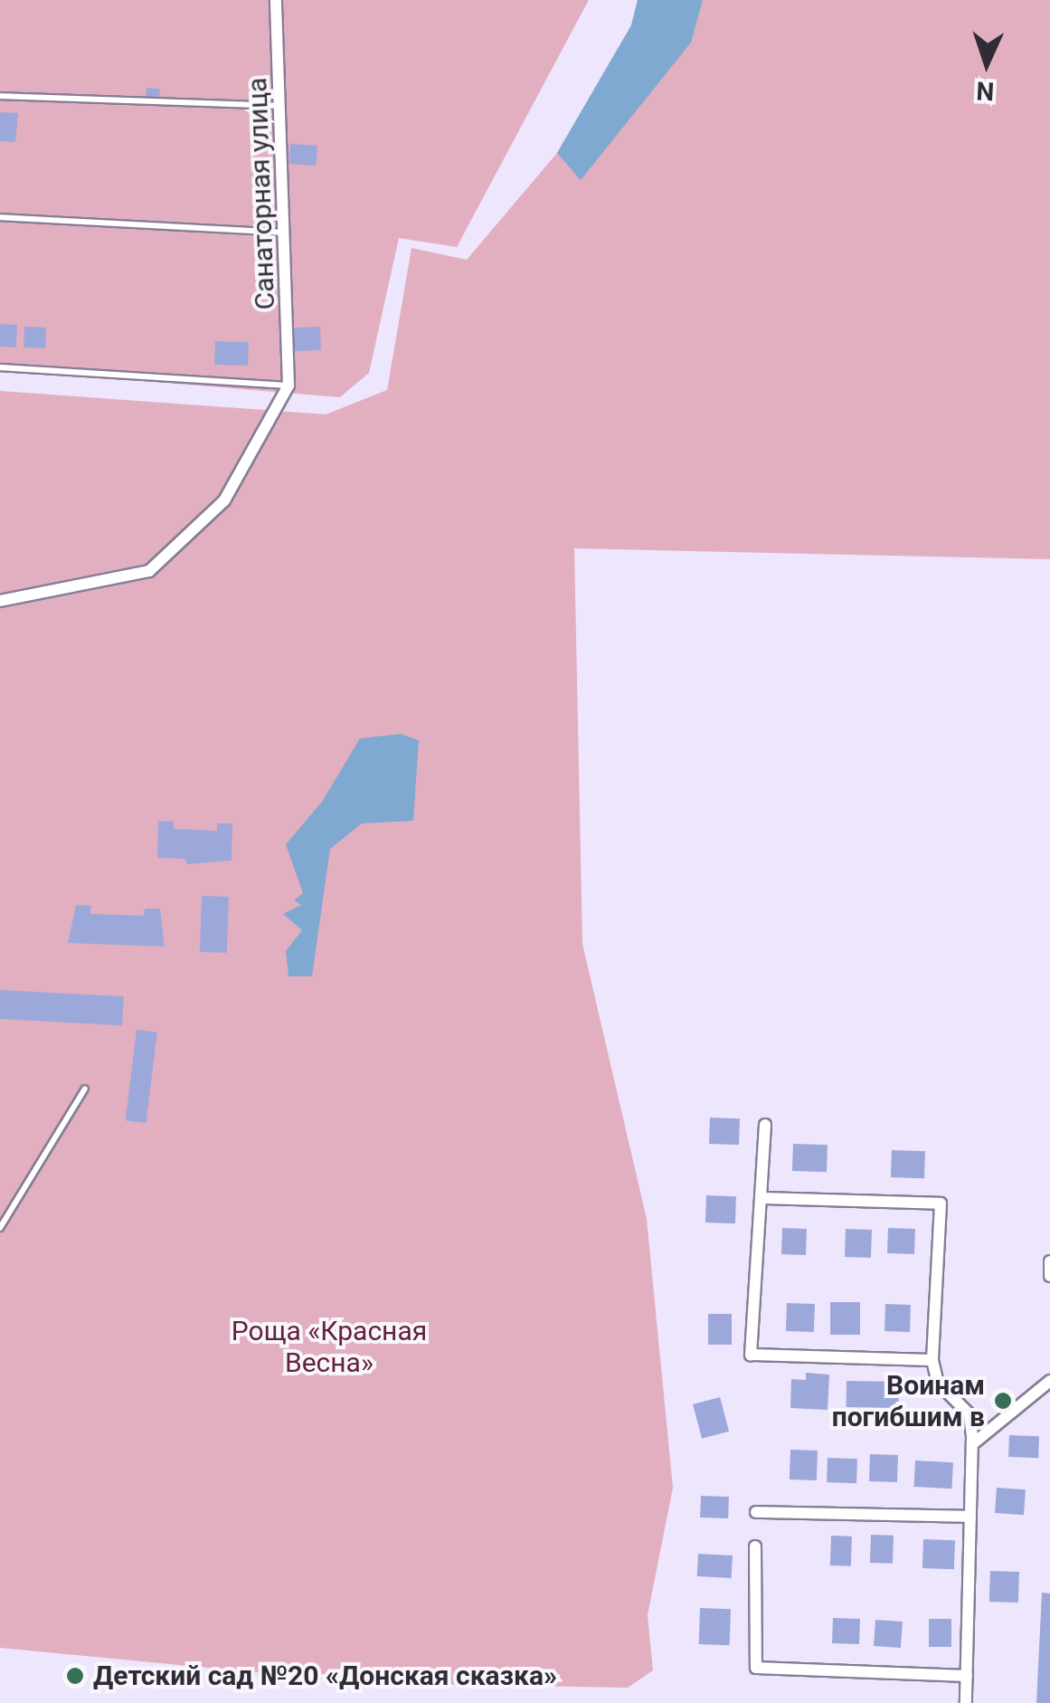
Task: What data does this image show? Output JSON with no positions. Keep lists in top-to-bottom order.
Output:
{
  "streets": {
    "street": ["Санаторная улица"]
  },
  "parks": ["Роща «Красная Весна»"],
  "places": ["Воинам погибшим в", "Детский сад №20 «Донская сказка»"],
  "north": "bottom"
}
